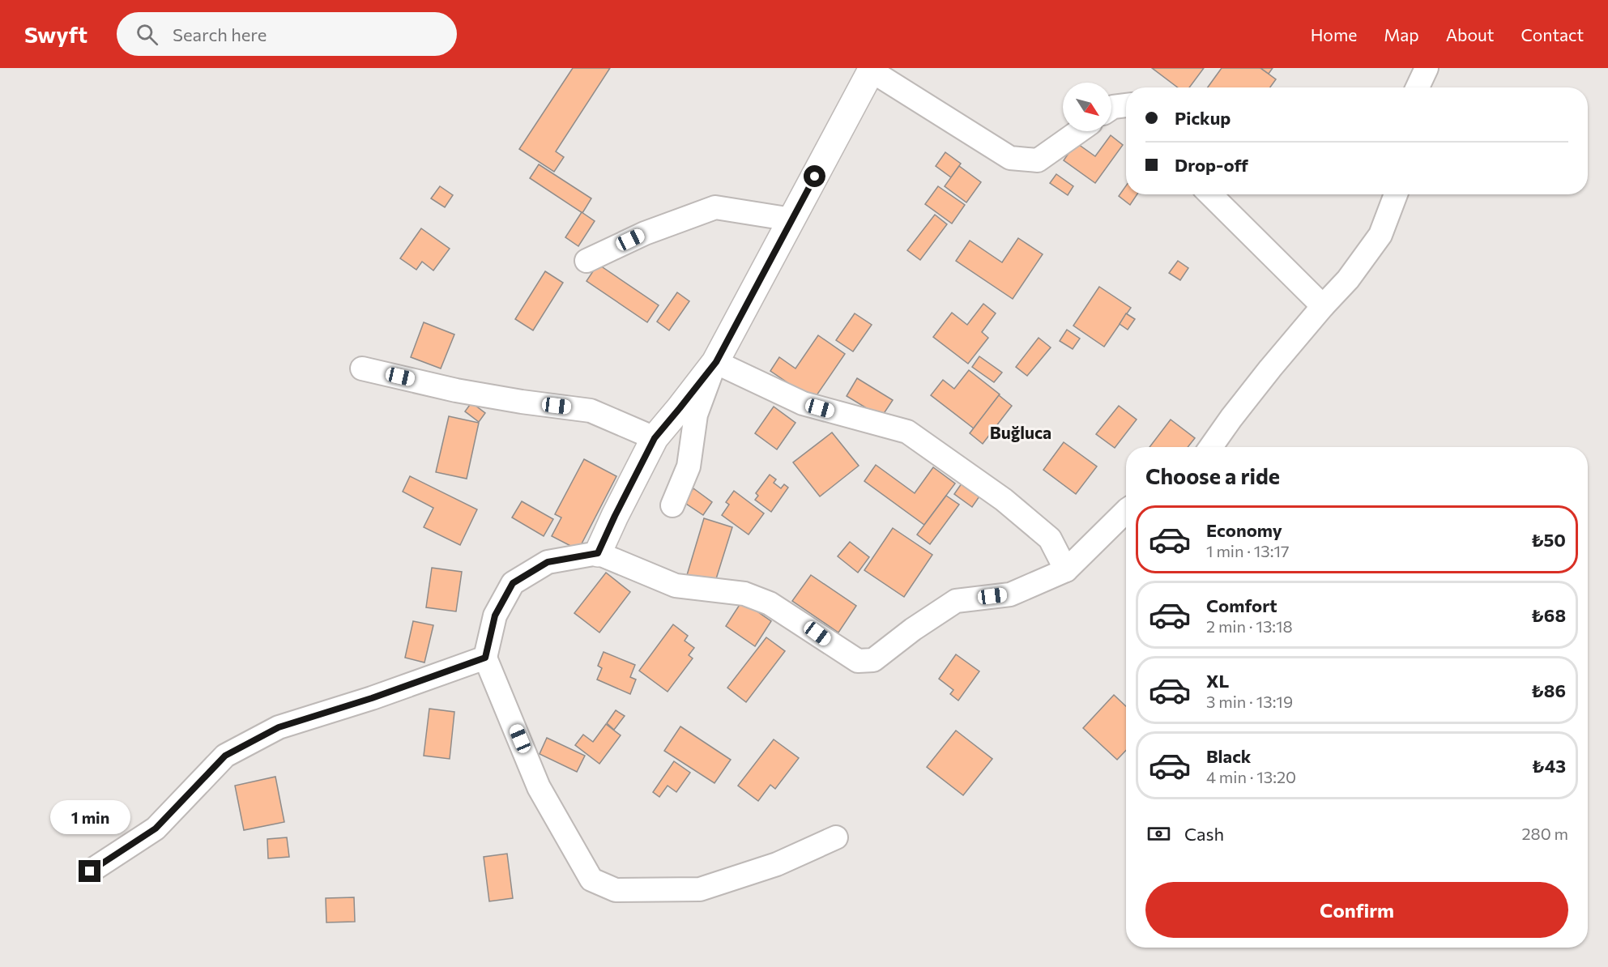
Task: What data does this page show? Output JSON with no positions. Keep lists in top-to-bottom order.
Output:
{
  "districts": ["Buğluca"],
  "north": "bottom right",
  "page": {
    "header": "Swyft",
    "search": "Search here",
    "nav": [
      "Home",
      "Map",
      "About",
      "Contact"
    ],
    "banner": ["Pickup", "Drop-off"],
    "heading": "Choose a ride",
    "list": [
      {
        "name": "Economy",
        "note": "1 min · 13:17",
        "value": "₺50"
      },
      {
        "name": "Comfort",
        "note": "2 min · 13:18",
        "value": "₺68"
      },
      {
        "name": "XL",
        "note": "3 min · 13:19",
        "value": "₺86"
      },
      {
        "name": "Black",
        "note": "4 min · 13:20",
        "value": "₺43"
      }
    ],
    "bubble": "1 min",
    "pay": ["Cash", "280 m"],
    "buttons": "Confirm"
  }
}
